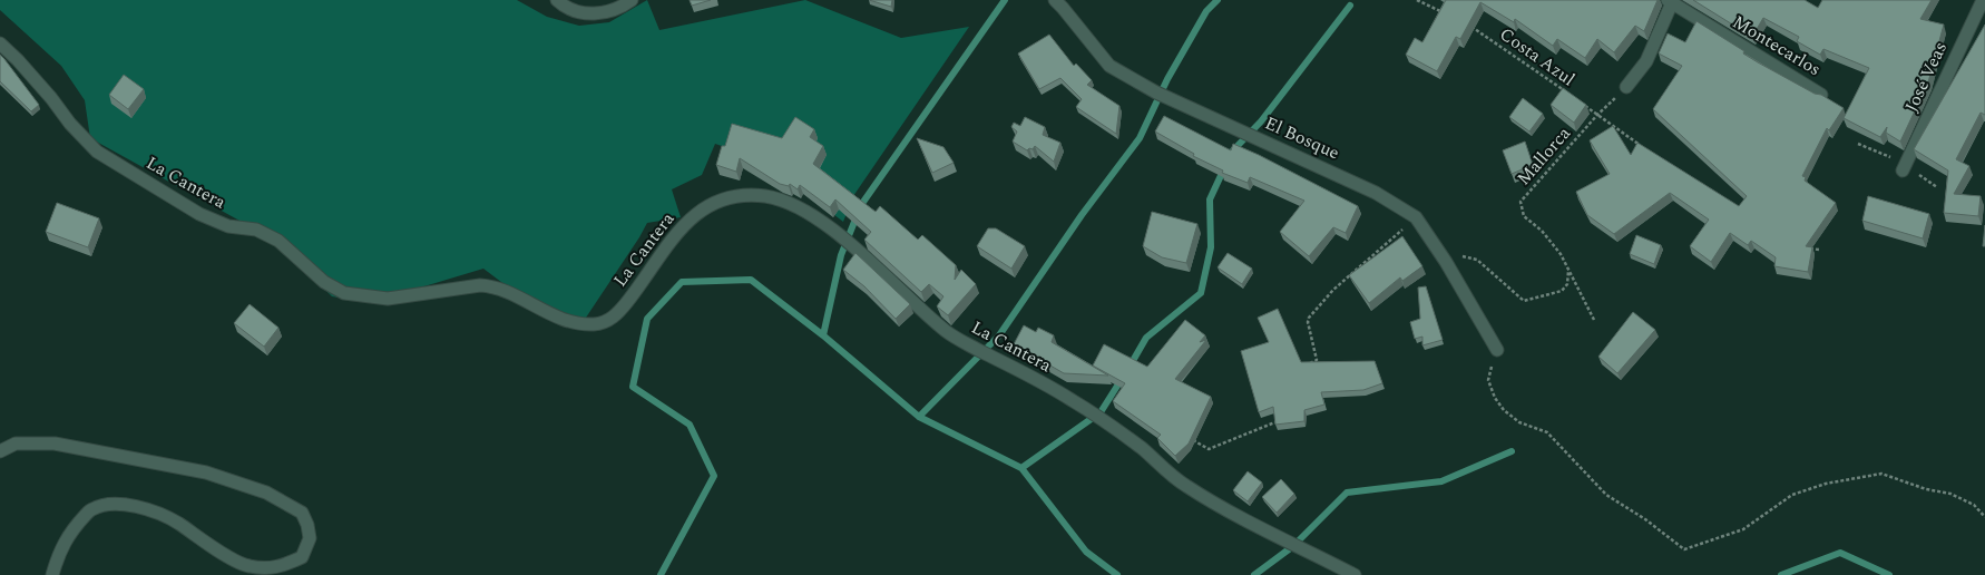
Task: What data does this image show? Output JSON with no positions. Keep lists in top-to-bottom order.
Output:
{
  "streets": {
    "street": [
      "Montecarlos",
      "José Veas",
      "El Bosque",
      "La Cantera"
    ],
    "path": ["Costa Azul", "Mallorca"]
  },
  "crossings": [
    ["Costa Azul", "Mallorca"]
  ]
}
